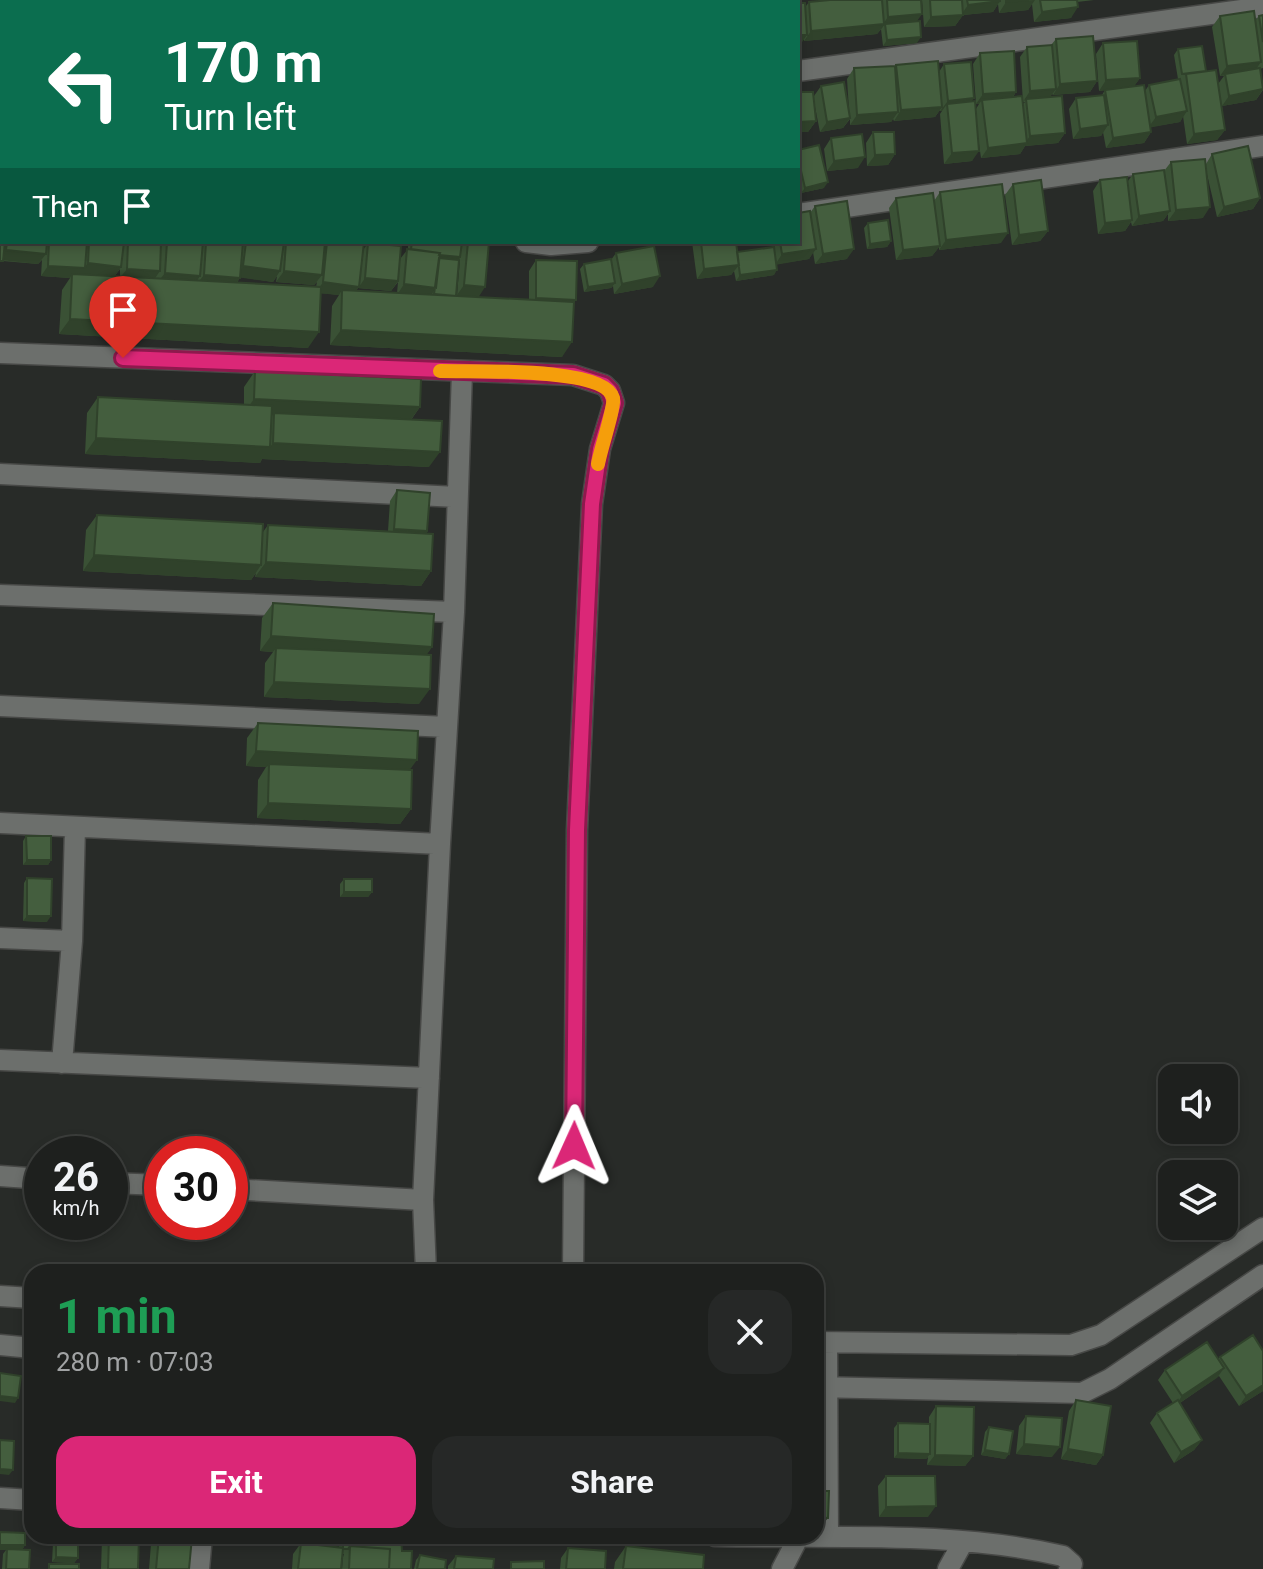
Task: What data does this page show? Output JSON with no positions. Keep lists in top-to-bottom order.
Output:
{
  "page": {
    "turn": ["170 m", "Turn left"],
    "then": "Then",
    "speed": "26 km/h",
    "limit": "30",
    "heading": ["1 min", "280 m · 07:03"],
    "buttons": ["Exit", "Share"]
  }
}
